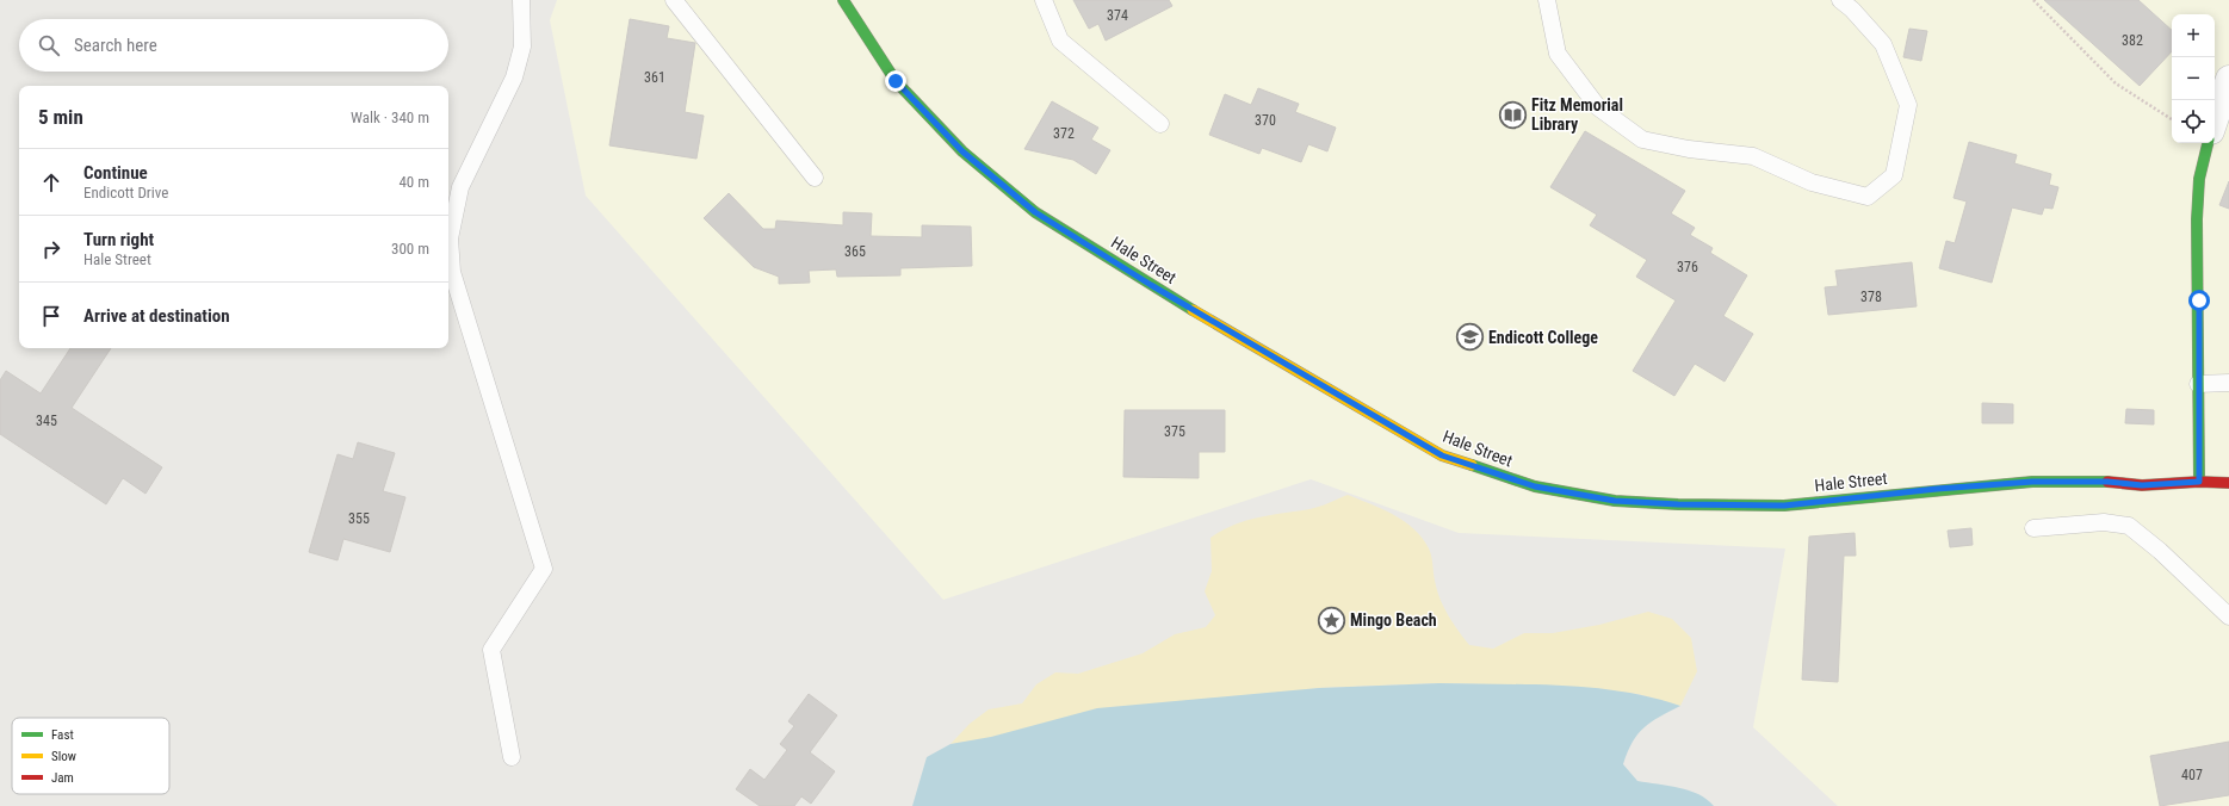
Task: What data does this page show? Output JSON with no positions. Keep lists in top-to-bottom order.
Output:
{
  "streets": {
    "main road": ["Hale Street"]
  },
  "places": {
    "library": ["Fitz Memorial Library"],
    "school or university": ["Endicott College"],
    "place": ["Mingo Beach"]
  },
  "house_numbers": [
    "374",
    "382",
    "361",
    "370",
    "372",
    "365",
    "376",
    "378",
    "345",
    "375",
    "355",
    "407"
  ],
  "legend": ["Fast", "Slow", "Jam"],
  "page": {
    "map_buttons": ["+", "−"],
    "search": "Search here",
    "heading": ["5 min", "Walk · 340 m"],
    "list": [
      ["Continue", "Endicott Drive", "40 m"],
      ["Turn right", "Hale Street", "300 m"],
      "Arrive at destination"
    ]
  }
}
